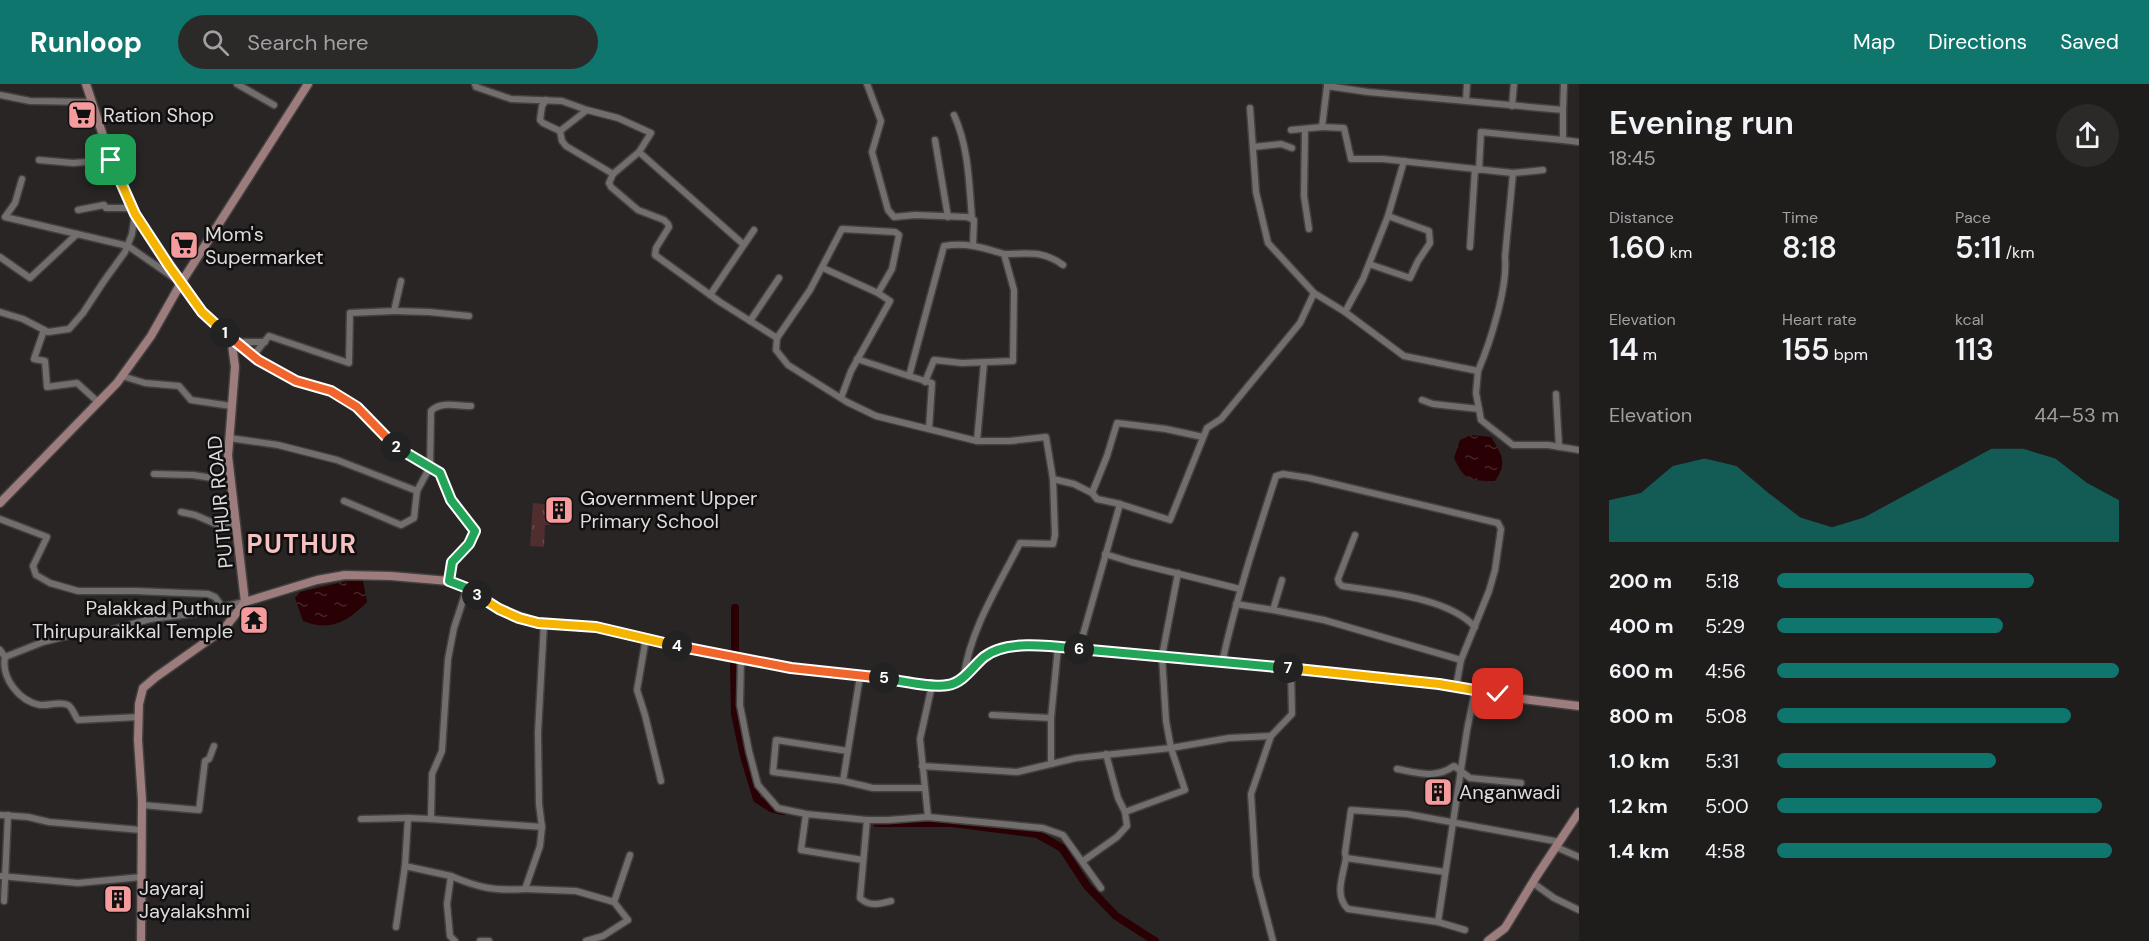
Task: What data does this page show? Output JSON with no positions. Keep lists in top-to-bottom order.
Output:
{
  "streets": {
    "main road": ["PUTHUR ROAD"]
  },
  "districts": ["PUTHUR"],
  "places": {
    "supermarket": ["Ration Shop", "Mom's Supermarket"],
    "building": ["Government Upper Primary School", "Anganwadi", "Jayaraj Jayalakshmi"],
    "temple": ["Palakkad Puthur Thirupuraikkal Temple"]
  },
  "page": {
    "header": "Runloop",
    "search": "Search here",
    "nav": ["Map", "Directions", "Saved"],
    "heading": ["Evening run", "18:45"],
    "stats": [
      ["Distance", "1.60 km"],
      ["Time", "8:18"],
      ["Pace", "5:11 /km"],
      ["Elevation", "14 m"],
      ["Heart rate", "155 bpm"],
      ["kcal", "113"]
    ],
    "pins": [
      "1",
      "2",
      "3",
      "4",
      "6",
      "7",
      "5"
    ],
    "chart": ["Elevation", "44–53 m"],
    "list": [
      {
        "name": "200 m",
        "note": "5:18"
      },
      {
        "name": "400 m",
        "note": "5:29"
      },
      {
        "name": "600 m",
        "note": "4:56"
      },
      {
        "name": "800 m",
        "note": "5:08"
      },
      {
        "name": "1.0 km",
        "note": "5:31"
      },
      {
        "name": "1.2 km",
        "note": "5:00"
      },
      {
        "name": "1.4 km",
        "note": "4:58"
      }
    ]
  }
}
